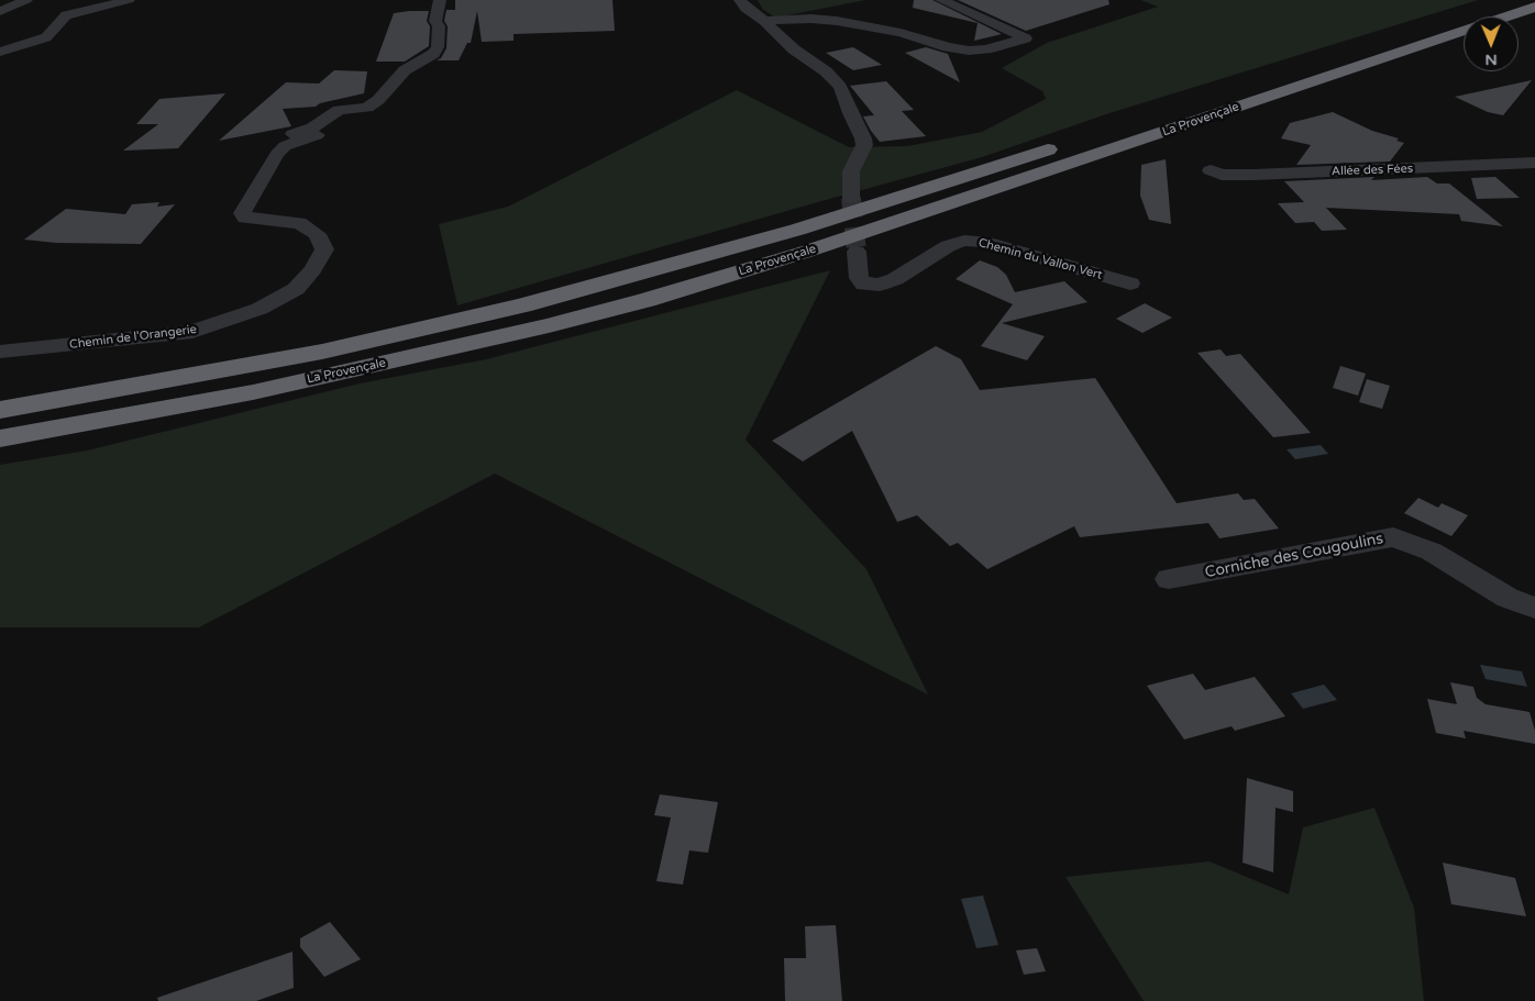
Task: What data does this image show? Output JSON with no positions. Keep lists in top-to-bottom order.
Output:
{
  "streets": {
    "highway": ["La Provençale"],
    "street": [
      "Allée des Fées",
      "Chemin du Vallon Vert",
      "Chemin de l'Orangerie",
      "Corniche des Cougoulins"
    ]
  },
  "north": "bottom"
}
